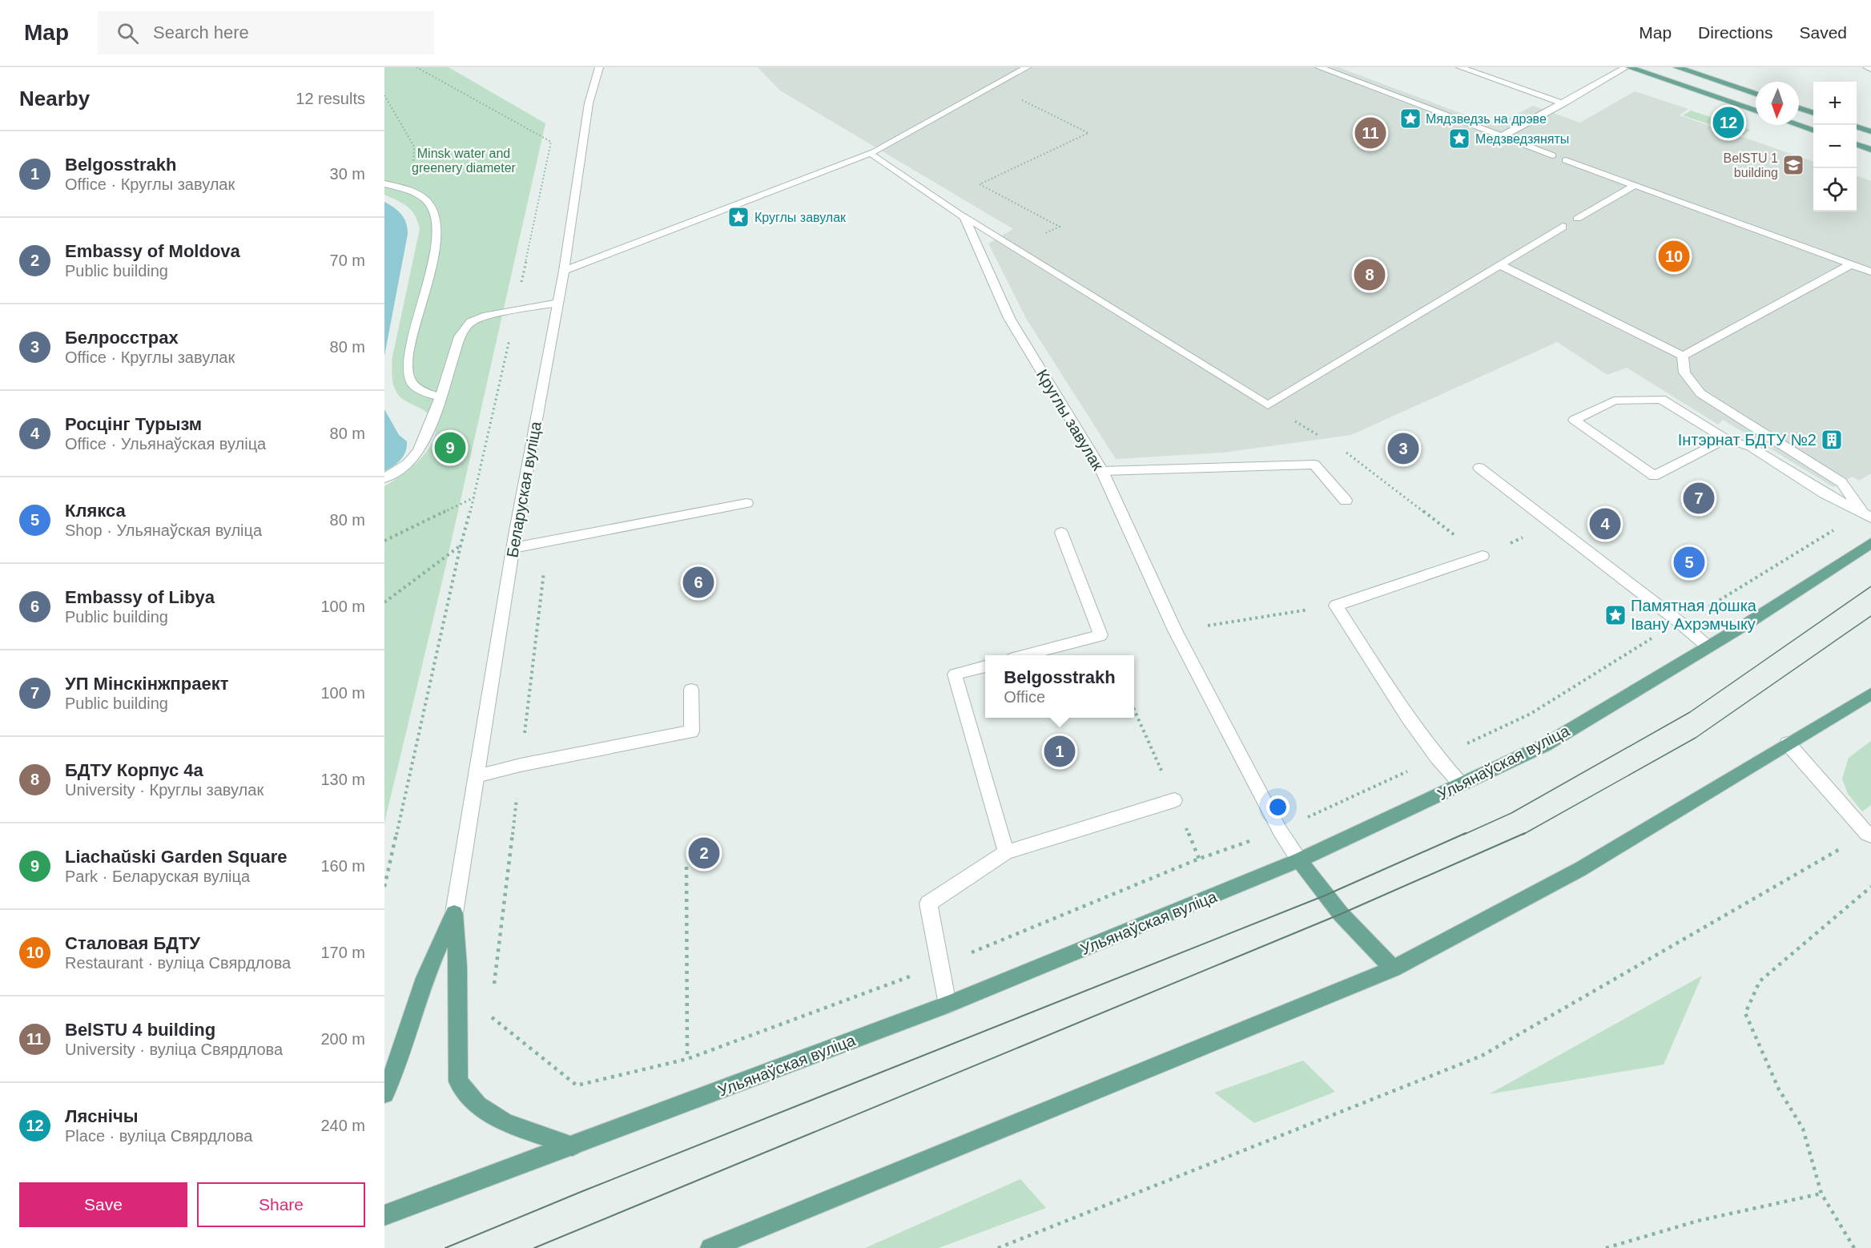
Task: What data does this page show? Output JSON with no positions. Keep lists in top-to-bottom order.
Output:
{
  "streets": {
    "main road": ["Ульянаўская вуліца"],
    "street": ["Круглы завулак", "Беларуская вуліца"]
  },
  "crossings": [
    ["Круглы завулак", "Ульянаўская вуліца"]
  ],
  "parks": ["Minsk water and greenery diameter"],
  "places": {
    "place": [
      "Мядзведзь на дрэве",
      "Медзведзяняты",
      "Круглы завулак",
      "Памятная дошка Івану Ахрэмчыку"
    ],
    "school or university": ["BelSTU 1 building"],
    "building": ["Інтэрнат БДТУ №2"]
  },
  "north": "bottom",
  "page": {
    "header": "Map",
    "search": "Search here",
    "nav": ["Map", "Directions", "Saved"],
    "heading": ["Nearby", "12 results"],
    "map_buttons": ["+", "−"],
    "pins": [
      "12",
      "11",
      "10",
      "8",
      "9",
      "3",
      "7",
      "4",
      "5",
      "6",
      "1",
      "2"
    ],
    "list": [
      {
        "mark": "1",
        "name": "Belgosstrakh",
        "note": "Office · Круглы завулак",
        "value": "30 m"
      },
      {
        "mark": "2",
        "name": "Embassy of Moldova",
        "note": "Public building",
        "value": "70 m"
      },
      {
        "mark": "3",
        "name": "Белросстрах",
        "note": "Office · Круглы завулак",
        "value": "80 m"
      },
      {
        "mark": "4",
        "name": "Росцінг Турызм",
        "note": "Office · Ульянаўская вуліца",
        "value": "80 m"
      },
      {
        "mark": "5",
        "name": "Клякса",
        "note": "Shop · Ульянаўская вуліца",
        "value": "80 m"
      },
      {
        "mark": "6",
        "name": "Embassy of Libya",
        "note": "Public building",
        "value": "100 m"
      },
      {
        "mark": "7",
        "name": "УП Мінскінжпраект",
        "note": "Public building",
        "value": "100 m"
      },
      {
        "mark": "8",
        "name": "БДТУ Корпус 4а",
        "note": "University · Круглы завулак",
        "value": "130 m"
      },
      {
        "mark": "9",
        "name": "Liachaŭski Garden Square",
        "note": "Park · Беларуская вуліца",
        "value": "160 m"
      },
      {
        "mark": "10",
        "name": "Сталовая БДТУ",
        "note": "Restaurant · вуліца Свярдлова",
        "value": "170 m"
      },
      {
        "mark": "11",
        "name": "BelSTU 4 building",
        "note": "University · вуліца Свярдлова",
        "value": "200 m"
      },
      {
        "mark": "12",
        "name": "Ляснічы",
        "note": "Place · вуліца Свярдлова",
        "value": "240 m"
      }
    ],
    "popup": ["Belgosstrakh", "Office"],
    "buttons": ["Save", "Share"]
  }
}
